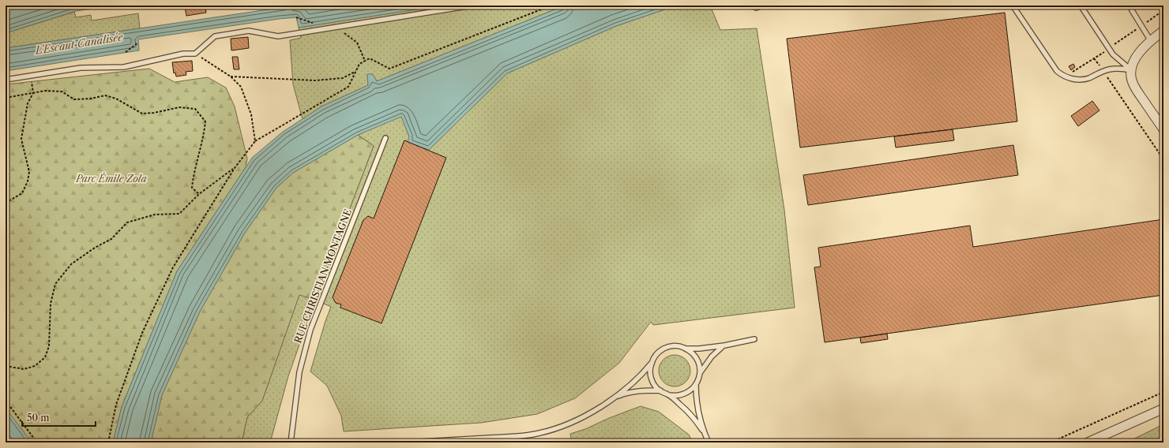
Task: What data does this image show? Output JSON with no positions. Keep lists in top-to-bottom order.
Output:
{
  "streets": {
    "lane": ["RUE CHRISTIAN MONTAGNE"]
  },
  "water": ["L'Escaut Canalisée"],
  "parks": ["Parc Émile Zola"],
  "scale_bar": "50 m"
}
